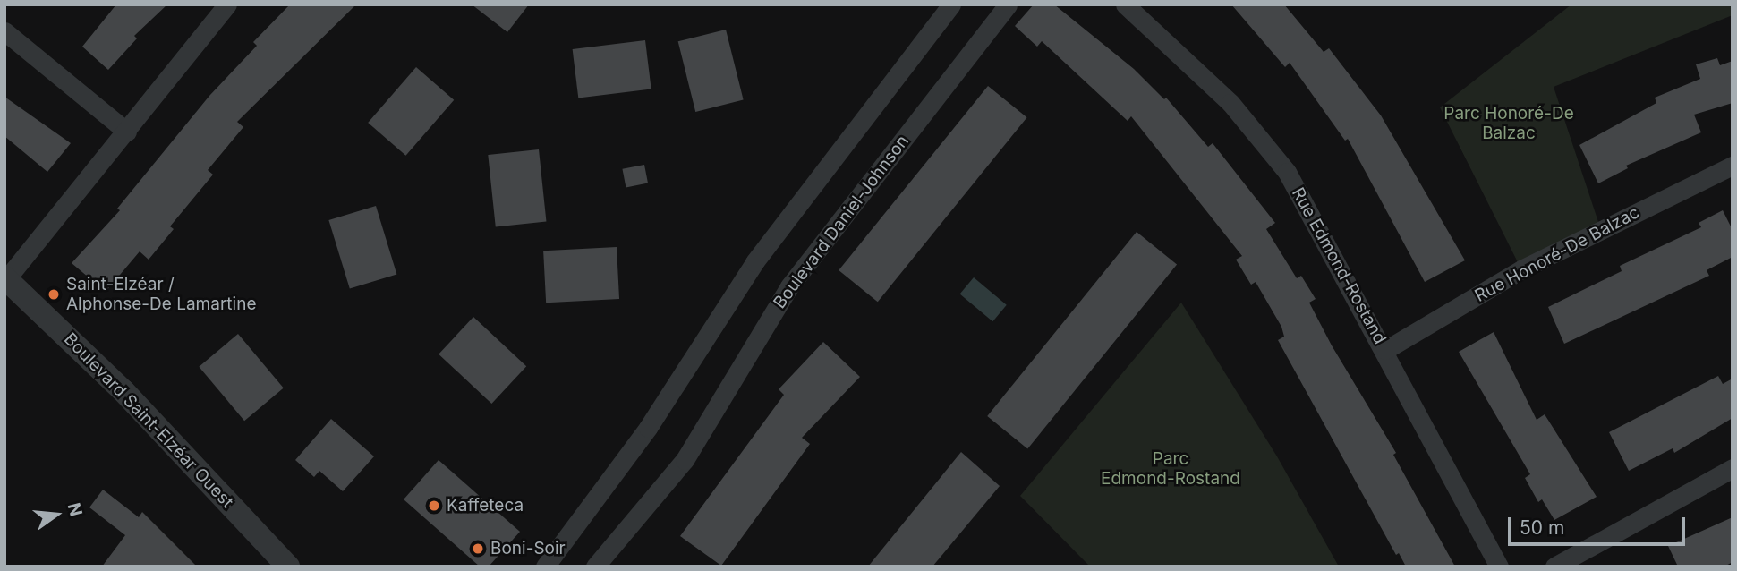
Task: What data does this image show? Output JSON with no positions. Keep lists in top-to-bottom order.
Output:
{
  "streets": {
    "street": [
      "Boulevard Daniel-Johnson",
      "Rue Honoré-De Balzac",
      "Rue Edmond-Rostand",
      "Boulevard Saint-Elzéar Ouest"
    ]
  },
  "crossings": [
    ["Rue Honoré-De Balzac", "Rue Edmond-Rostand"]
  ],
  "parks": ["Parc Honoré-De Balzac", "Parc Edmond-Rostand"],
  "places": ["Saint-Elzéar / Alphonse-De Lamartine", "Kaffeteca", "Boni-Soir"],
  "scale_bar": "50 m",
  "north": "right"
}
